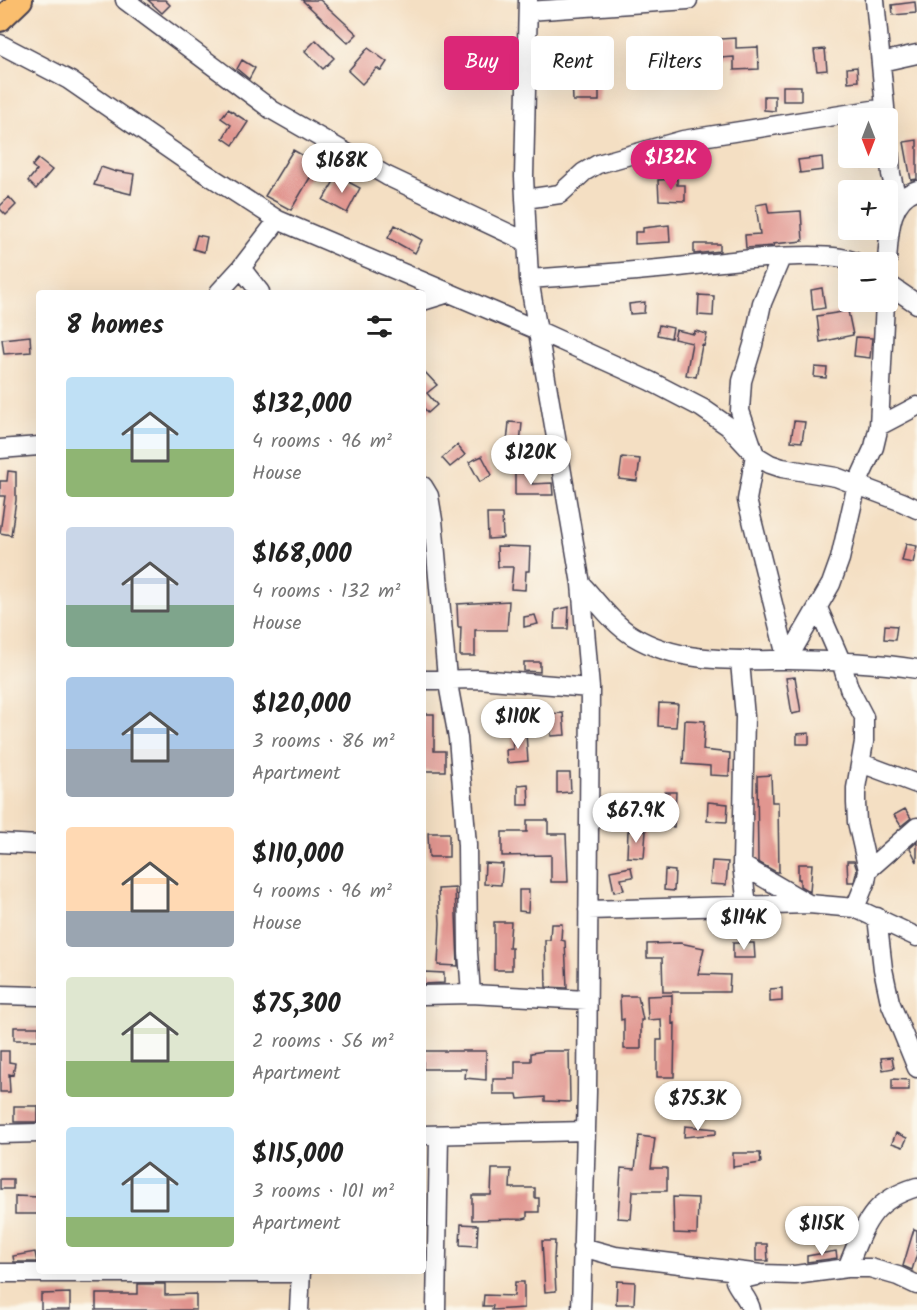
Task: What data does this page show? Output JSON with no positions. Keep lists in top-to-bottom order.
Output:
{
  "north": "bottom",
  "page": {
    "chip": ["Buy", "Rent", "Filters"],
    "map_buttons": ["+", "−"],
    "price": [
      "$132K",
      "$168K",
      "$120K",
      "$110K",
      "$67.9K",
      "$114K",
      "$75.3K",
      "$115K"
    ],
    "heading": "8 homes",
    "list": [
      {
        "name": "$132,000",
        "note": "4 rooms · 96 m² · House"
      },
      {
        "name": "$168,000",
        "note": "4 rooms · 132 m² · House"
      },
      {
        "name": "$120,000",
        "note": "3 rooms · 86 m² · Apartment"
      },
      {
        "name": "$110,000",
        "note": "4 rooms · 96 m² · House"
      },
      {
        "name": "$75,300",
        "note": "2 rooms · 56 m² · Apartment"
      },
      {
        "name": "$115,000",
        "note": "3 rooms · 101 m² · Apartment"
      }
    ]
  }
}
